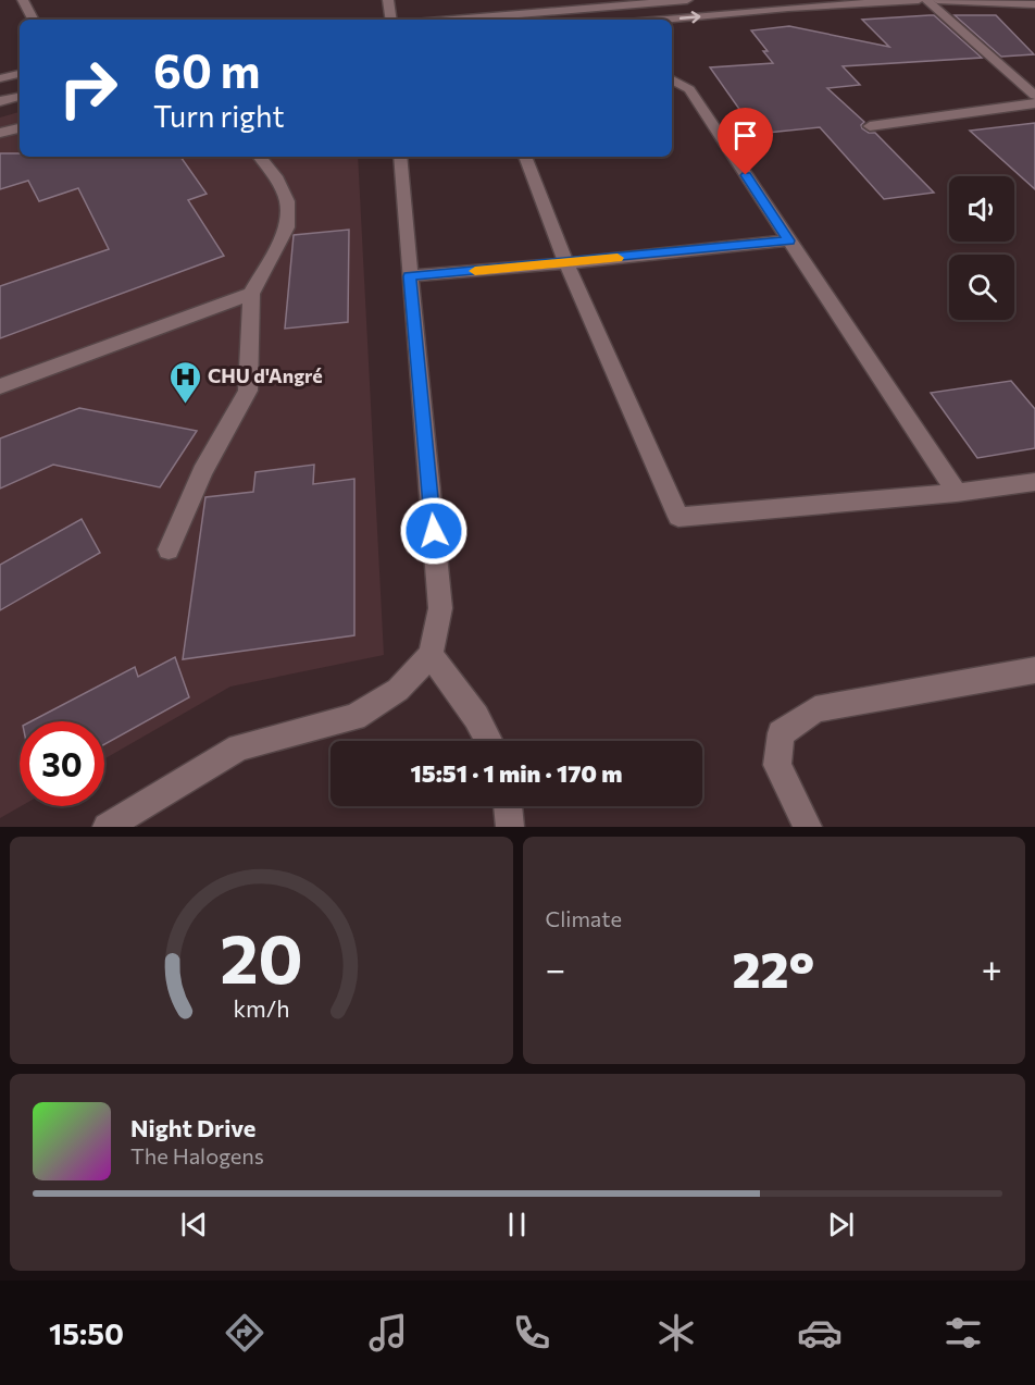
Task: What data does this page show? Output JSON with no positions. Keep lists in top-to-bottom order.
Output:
{
  "places": {
    "hospital": ["CHU d'Angré"]
  },
  "page": {
    "turn": ["60 m", "Turn right"],
    "limit": "30",
    "trip": "15:51 · 1 min · 170 m",
    "tile": "Climate",
    "heat": ["−", "22°", "+"],
    "song": ["Night Drive", "The Halogens"],
    "tabs": "15:50",
    "gauge": ["20", "km/h"]
  }
}
